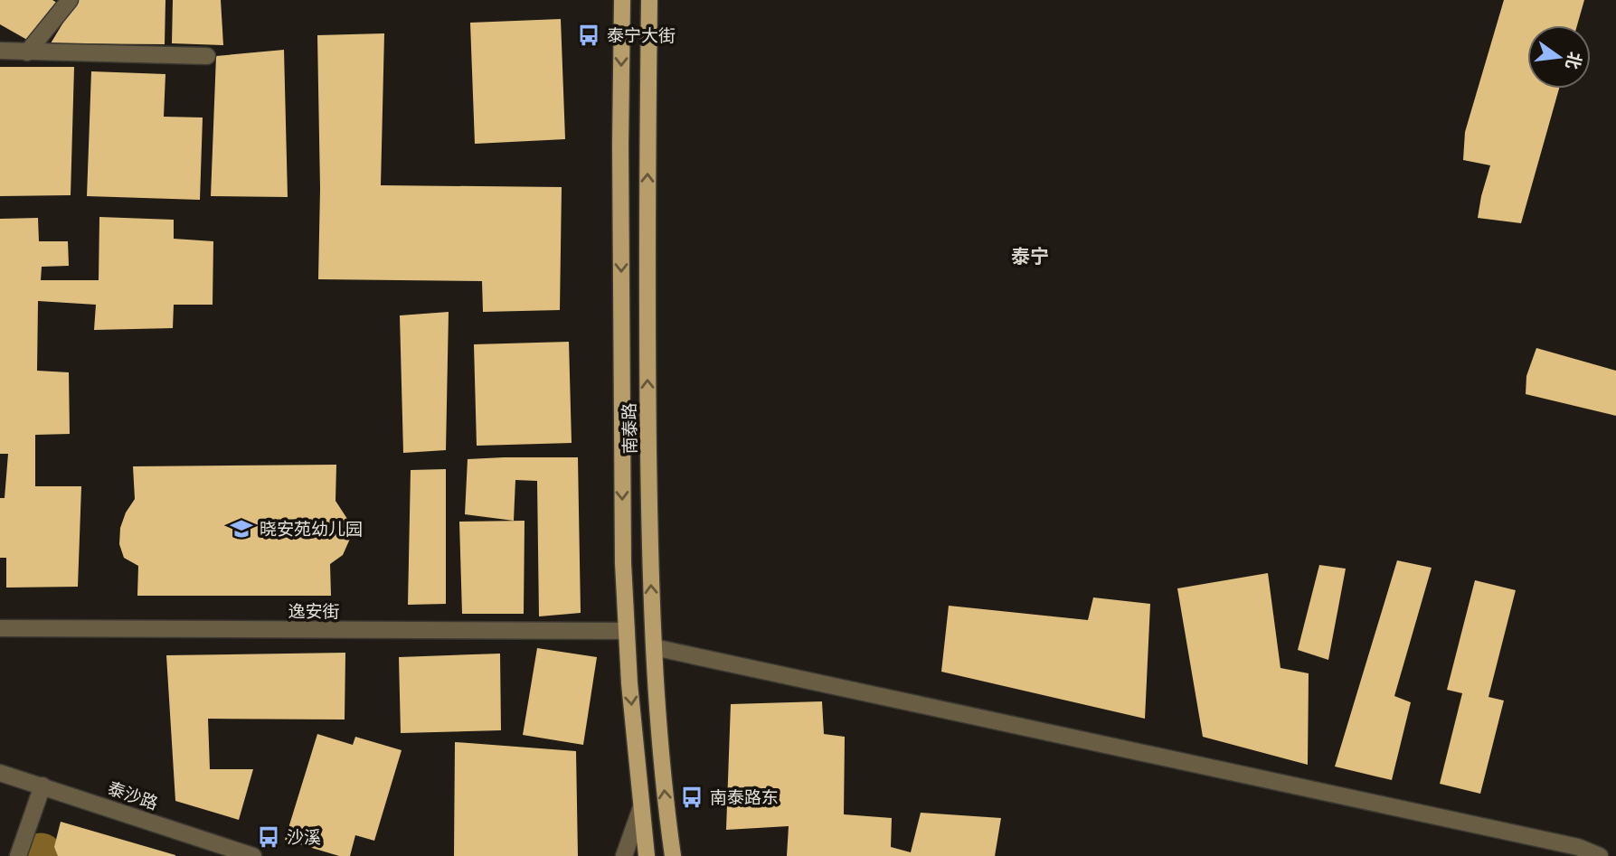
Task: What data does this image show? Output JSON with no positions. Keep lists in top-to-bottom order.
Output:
{
  "streets": {
    "main road": ["南泰路"],
    "street": ["逸安街", "泰沙路"]
  },
  "crossings": [
    ["南泰路", "逸安街"]
  ],
  "districts": ["泰宁"],
  "places": {
    "bus stop": ["泰宁大街", "南泰路东", "沙溪"],
    "school or university": ["晓安苑幼儿园"]
  },
  "north": "right"
}
